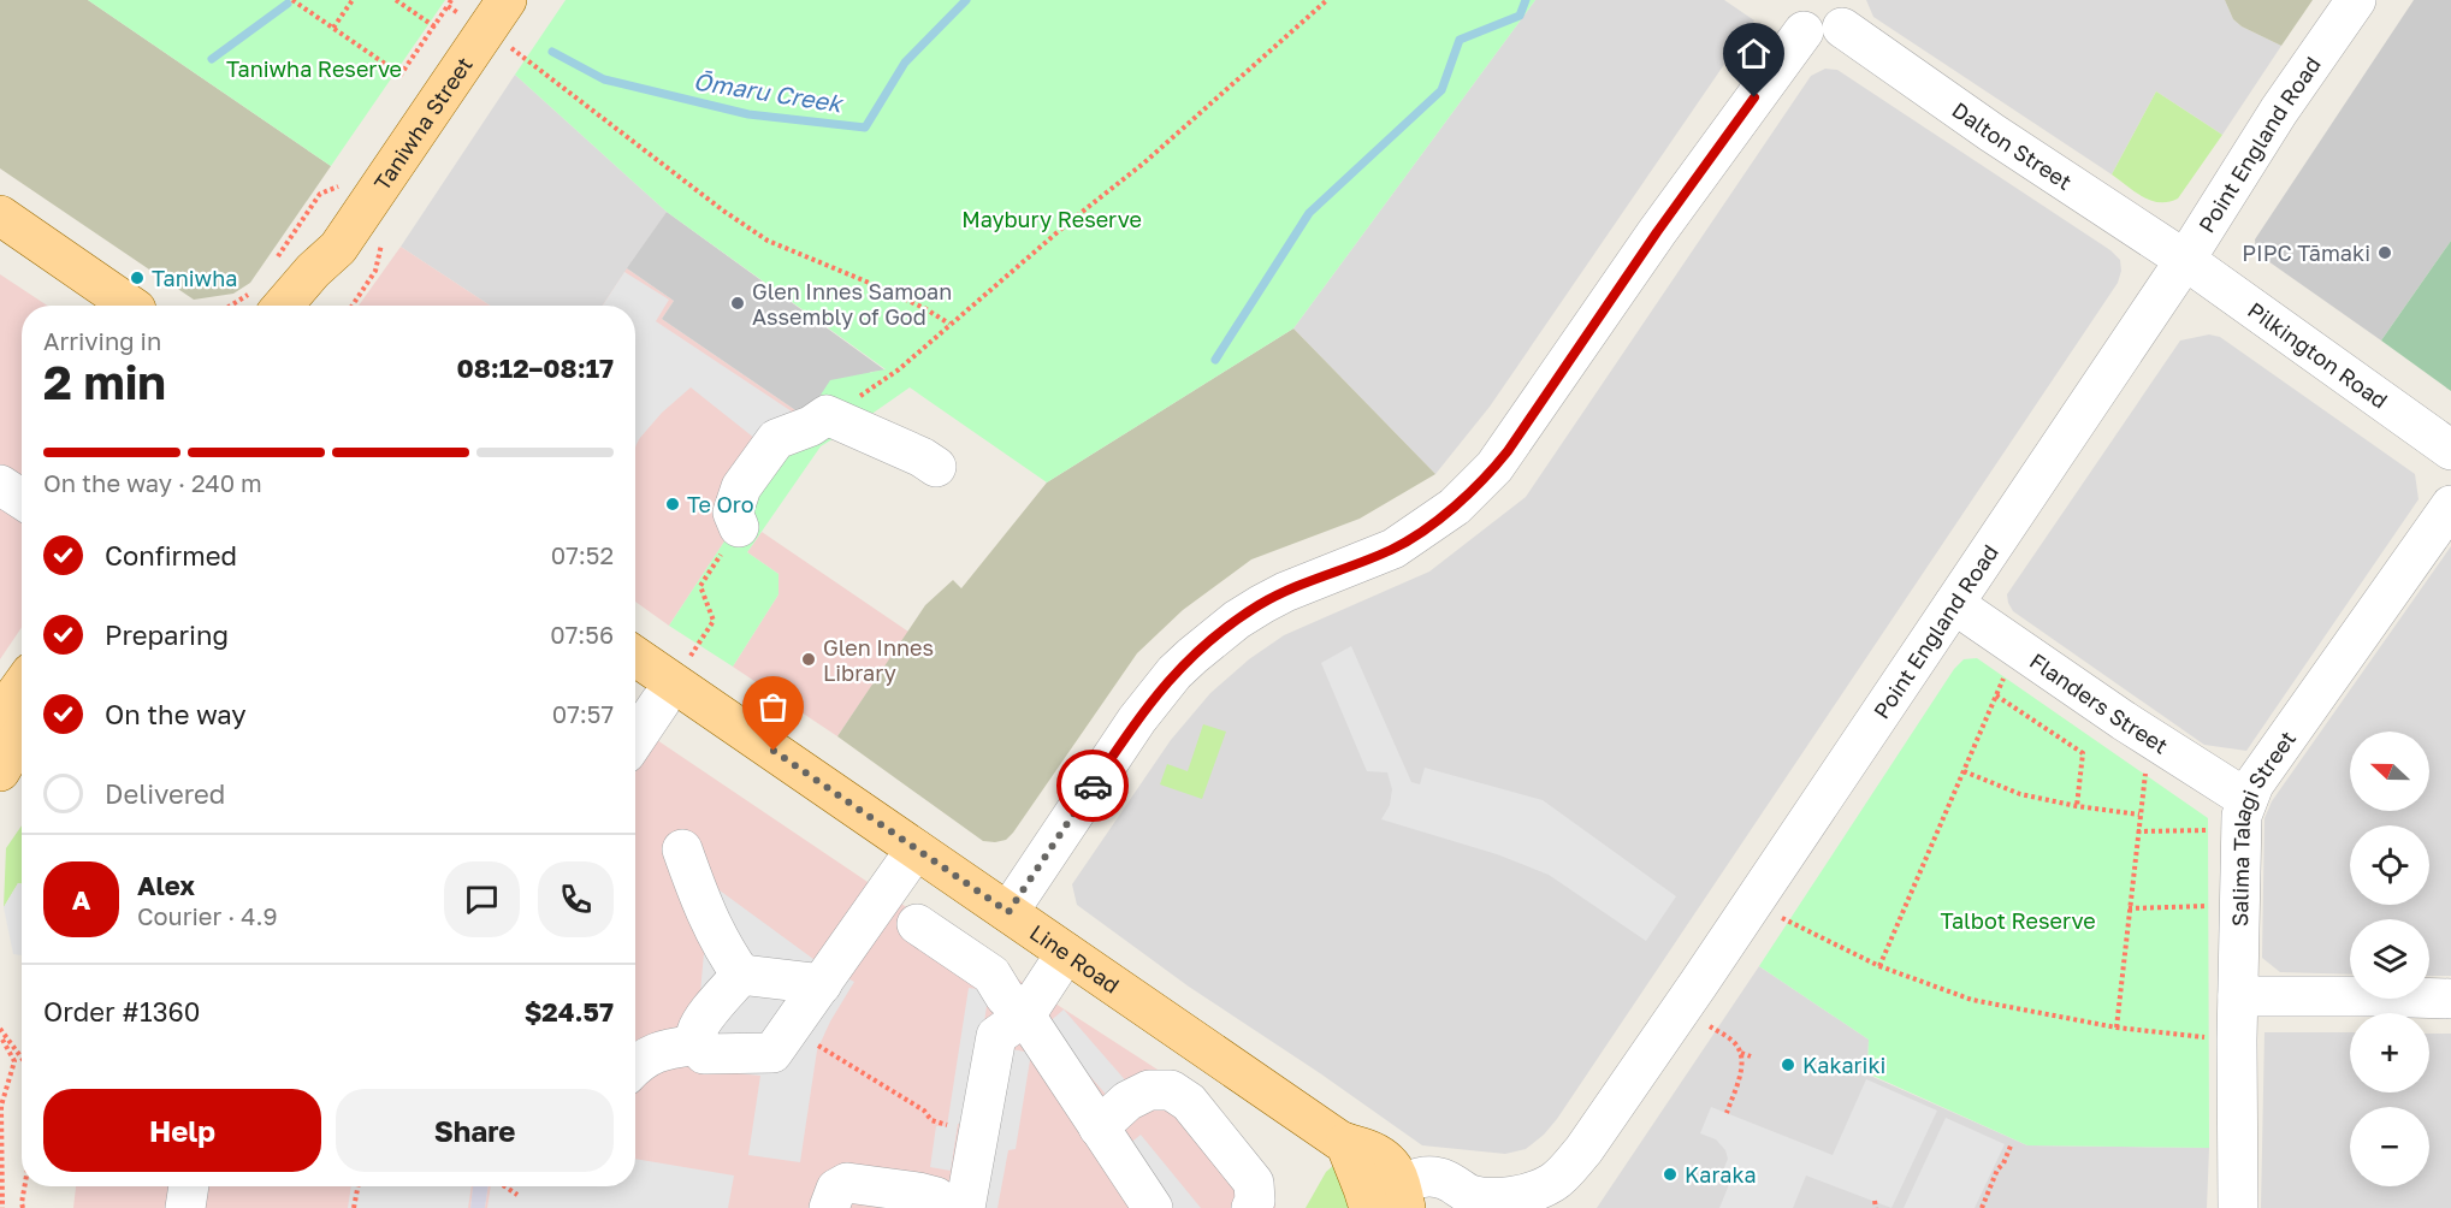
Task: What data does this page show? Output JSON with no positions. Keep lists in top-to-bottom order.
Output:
{
  "streets": {
    "main road": ["Taniwha Street", "Line Road"],
    "street": [
      "Point England Road",
      "Dalton Street",
      "Pilkington Road",
      "Flanders Street",
      "Salima Talagi Street"
    ]
  },
  "crossings": [
    ["Point England Road", "Dalton Street"],
    ["Point England Road", "Pilkington Road"],
    ["Point England Road", "Flanders Street"],
    ["Point England Road", "Line Road"],
    ["Dalton Street", "Pilkington Road"],
    ["Flanders Street", "Salima Talagi Street"]
  ],
  "water": ["Ōmaru Creek"],
  "parks": ["Taniwha Reserve", "Maybury Reserve", "Talbot Reserve"],
  "places": [
    "PIPC Tāmaki",
    "Taniwha",
    "Glen Innes Samoan Assembly of God",
    "Te Oro",
    "Glen Innes Library",
    "Kakariki",
    "Karaka"
  ],
  "north": "left",
  "page": {
    "heading": ["2 min", "Arriving in", "08:12–08:17"],
    "panel": [
      "Alex",
      "Courier · 4.9",
      "Order #1360",
      "$24.57"
    ],
    "bar": "On the way · 240 m",
    "list": [
      ["Confirmed", "07:52"],
      ["Preparing", "07:56"],
      ["On the way", "07:57"],
      "Delivered"
    ],
    "map_buttons": ["+", "−"],
    "round": "A",
    "buttons": ["Help", "Share"]
  }
}
